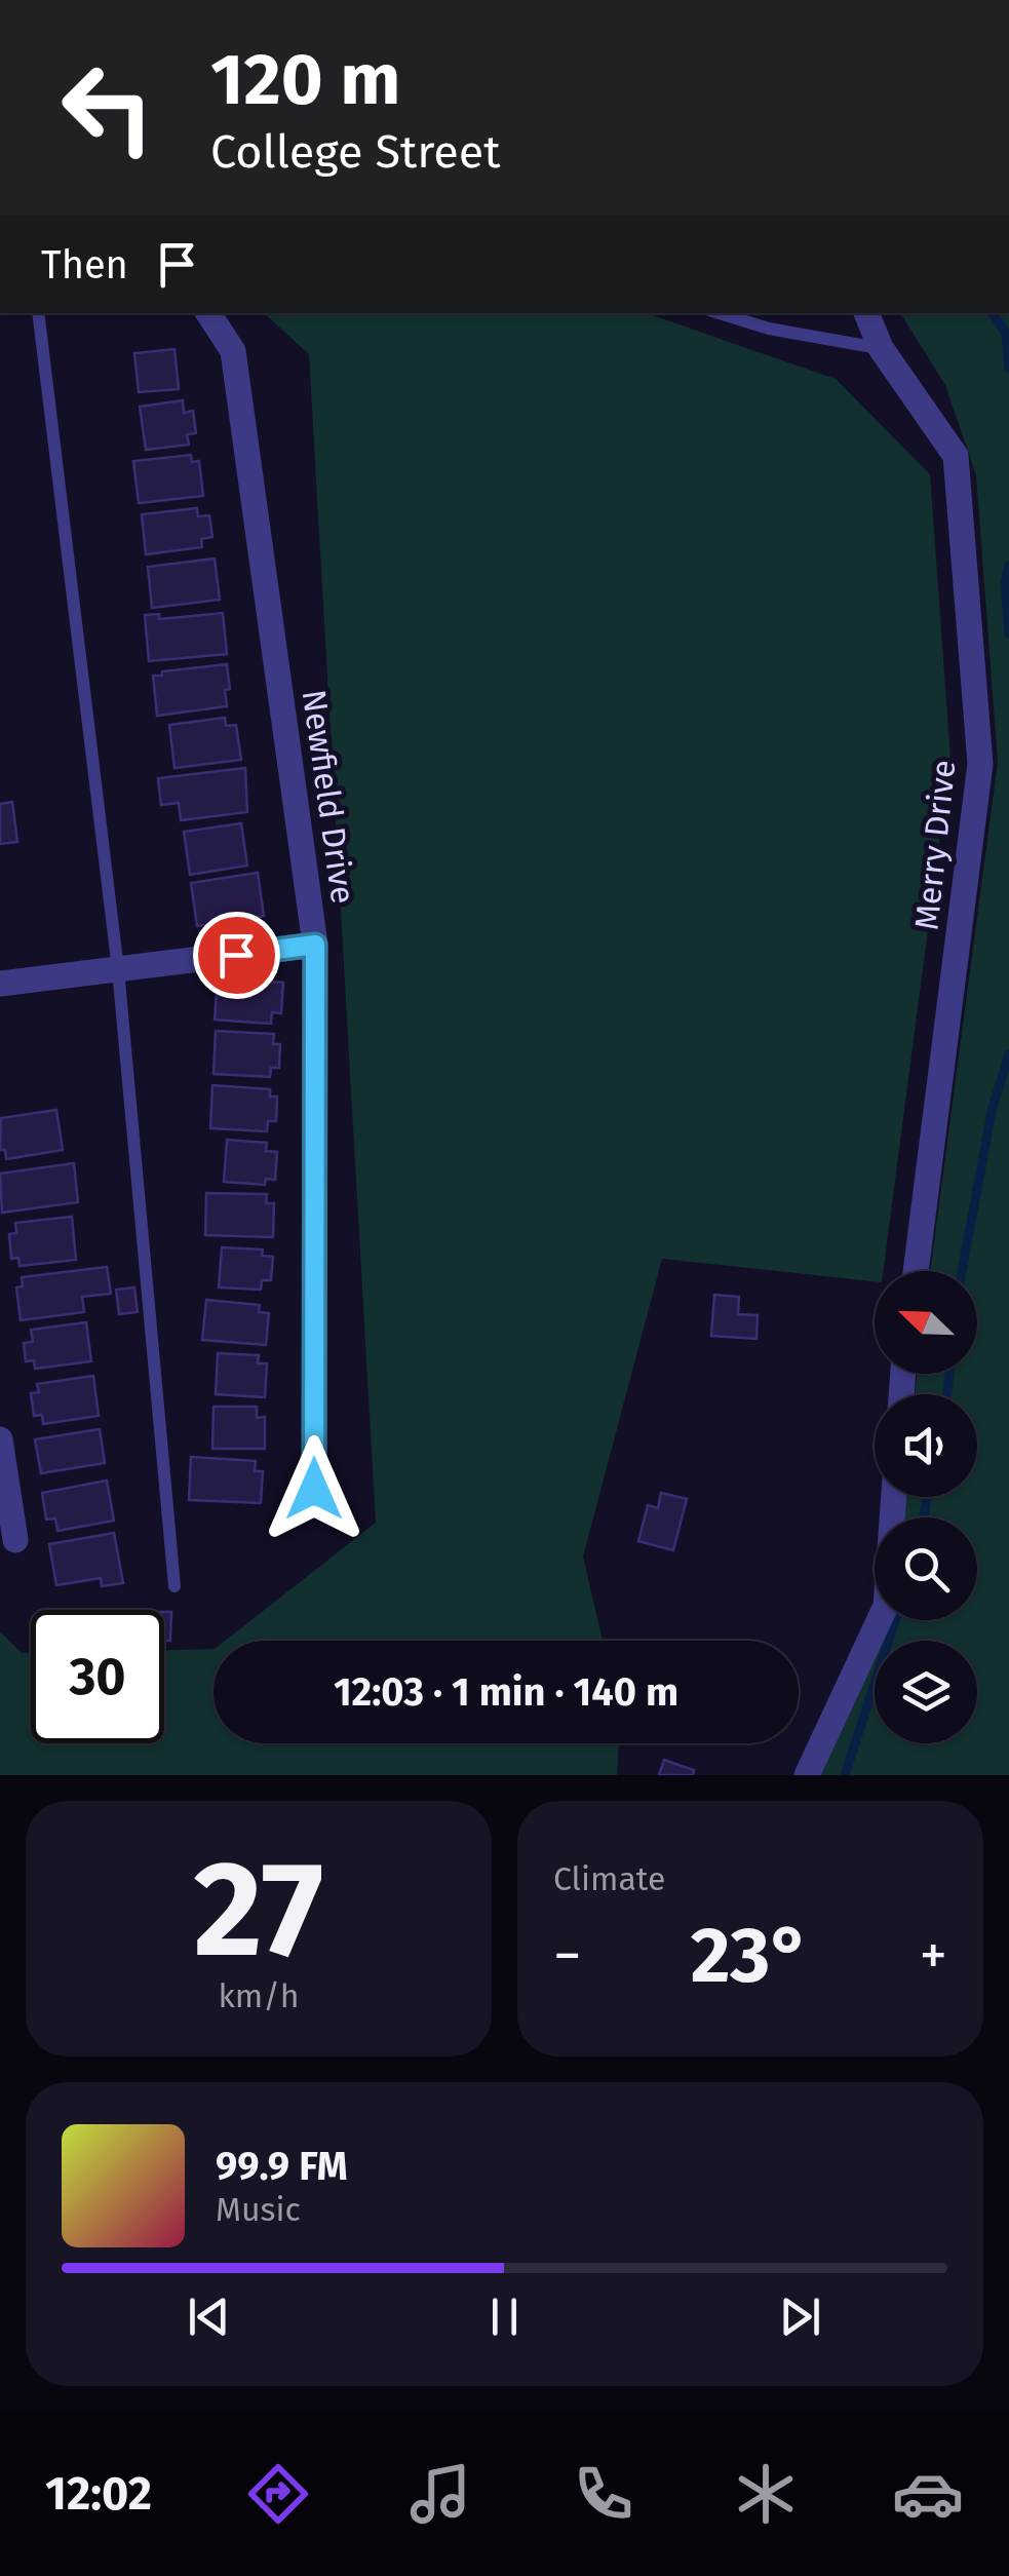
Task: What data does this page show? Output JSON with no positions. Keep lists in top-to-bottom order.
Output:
{
  "streets": {
    "street": ["Newfield Drive", "Merry Drive"]
  },
  "north": "top left",
  "page": {
    "turn": ["120 m", "College Street"],
    "then": "Then",
    "limit": "30",
    "trip": "12:03 · 1 min · 140 m",
    "tile": [
      ["27", "km/h"],
      "Climate"
    ],
    "heat": ["−", "23°", "+"],
    "song": ["99.9 FM", "Music"],
    "tabs": "12:02"
  }
}
